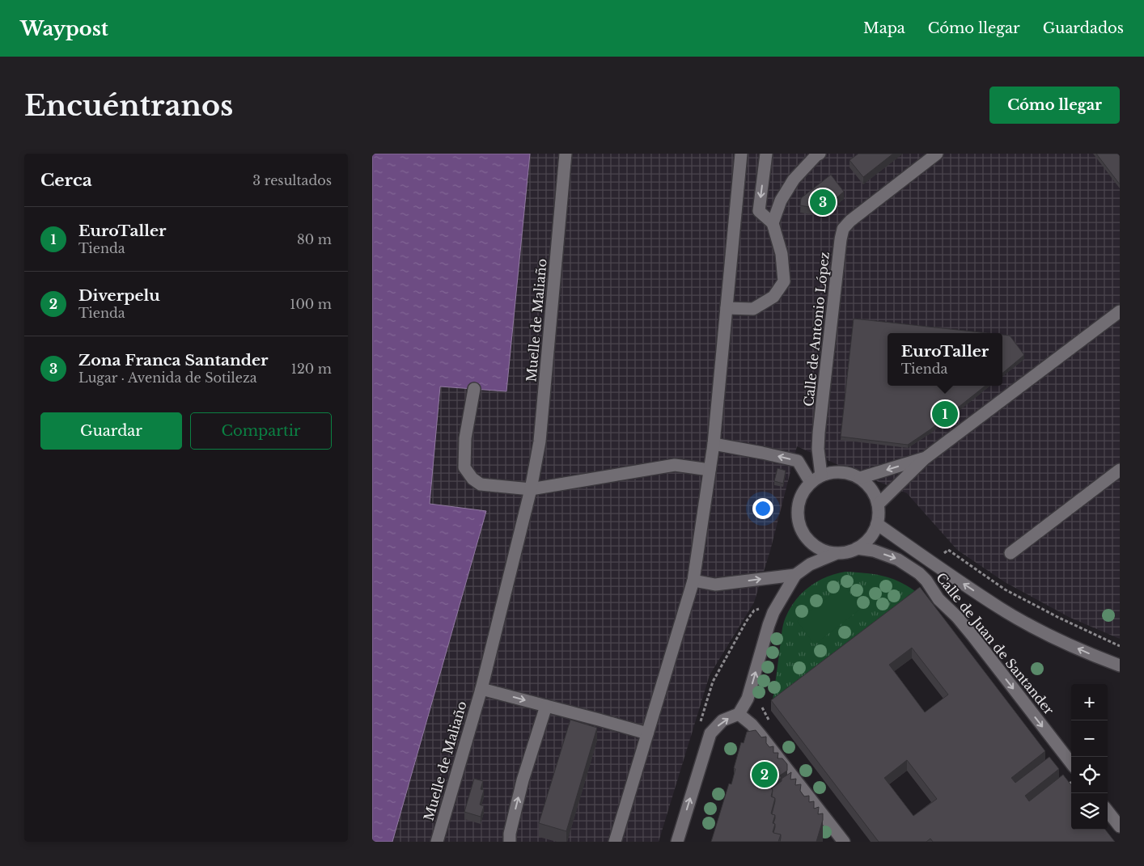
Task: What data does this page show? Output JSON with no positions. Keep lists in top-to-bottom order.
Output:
{
  "streets": {
    "street": ["Muelle de Maliaño", "Calle de Antonio López", "Calle de Juan de Santander"]
  },
  "crossings": [
    ["Calle de Antonio López", "Calle de Juan de Santander"]
  ],
  "page": {
    "header": "Waypost",
    "nav": ["Mapa", "Cómo llegar", "Guardados"],
    "buttons": [
      "Cómo llegar",
      ["Guardar", "Compartir"]
    ],
    "title": "Encuéntranos",
    "heading": ["Cerca", "3 resultados"],
    "pins": ["3", "1", "2"],
    "list": [
      {
        "mark": "1",
        "name": "EuroTaller",
        "note": "Tienda",
        "value": "80 m"
      },
      {
        "mark": "2",
        "name": "Diverpelu",
        "note": "Tienda",
        "value": "100 m"
      },
      {
        "mark": "3",
        "name": "Zona Franca Santander",
        "note": "Lugar · Avenida de Sotileza",
        "value": "120 m"
      }
    ],
    "popup": ["EuroTaller", "Tienda"],
    "map_buttons": ["+", "−"]
  }
}
